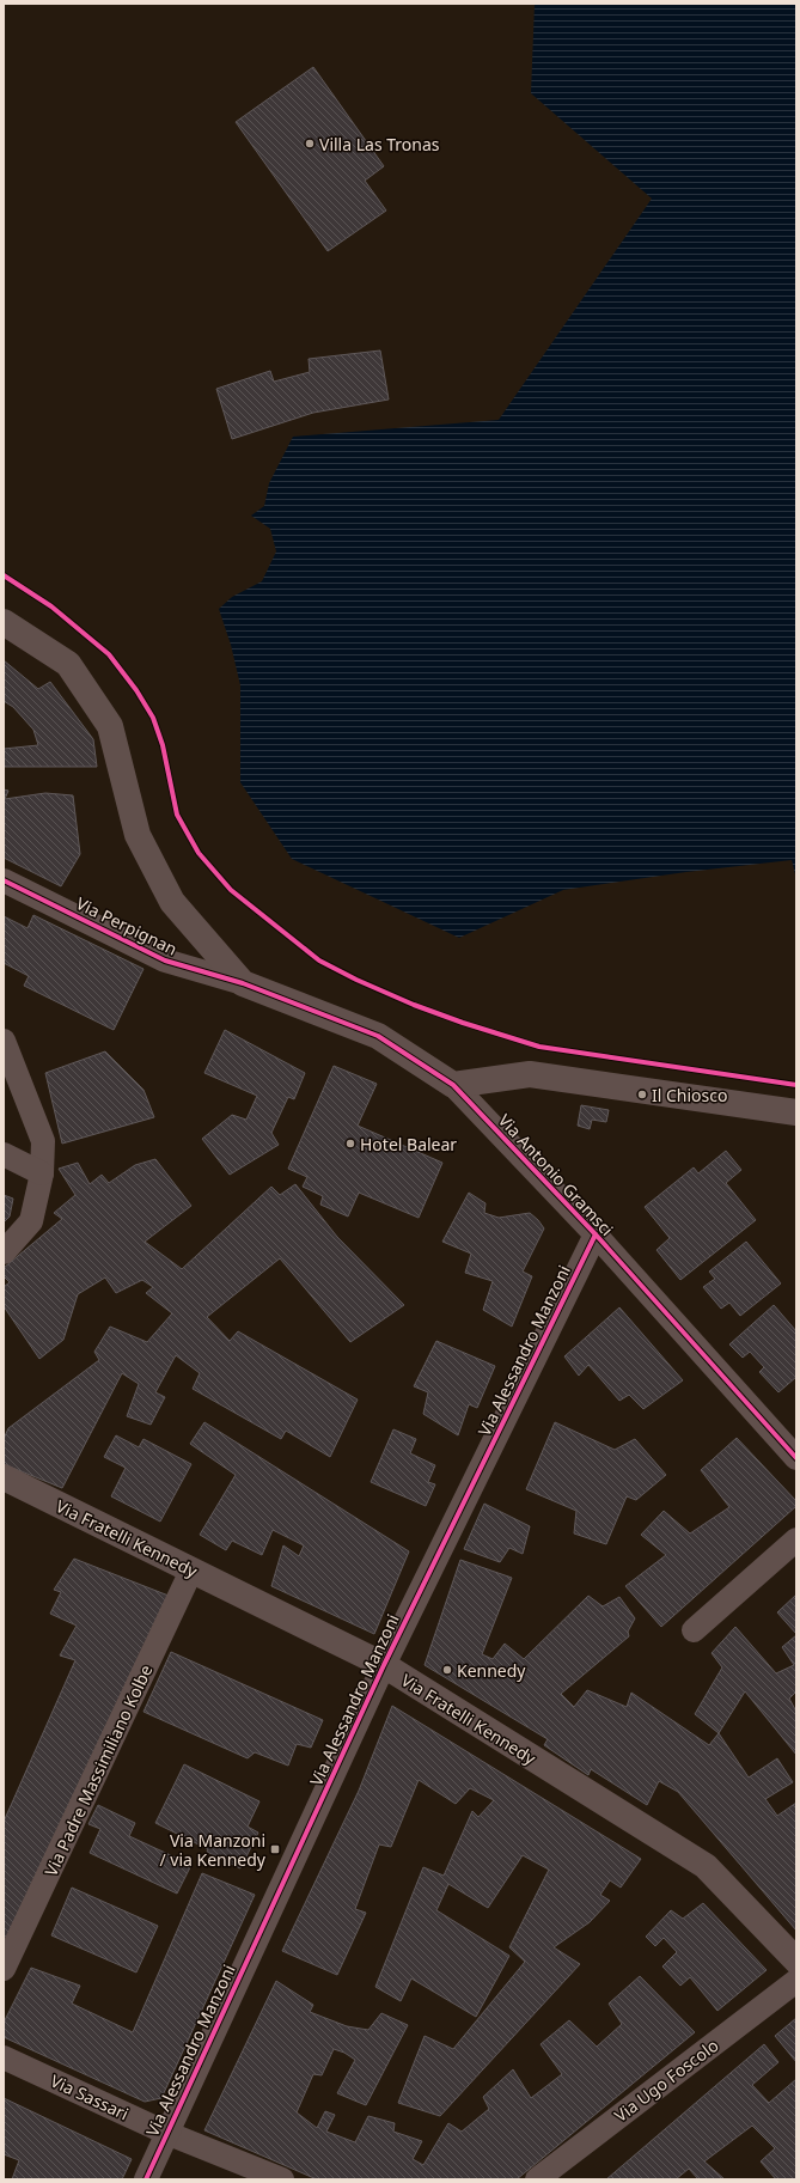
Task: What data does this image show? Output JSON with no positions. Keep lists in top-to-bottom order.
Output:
{
  "streets": {
    "street": [
      "Via Perpignan",
      "Via Antonio Gramsci",
      "Via Alessandro Manzoni",
      "Via Fratelli Kennedy",
      "Via Padre Massimiliano Kolbe",
      "Via Ugo Foscolo",
      "Via Sassari"
    ]
  },
  "crossings": [
    ["Via Perpignan", "Via Antonio Gramsci"],
    ["Via Antonio Gramsci", "Via Alessandro Manzoni"],
    ["Via Alessandro Manzoni", "Via Fratelli Kennedy"],
    ["Via Alessandro Manzoni", "Via Sassari"],
    ["Via Fratelli Kennedy", "Via Padre Massimiliano Kolbe"]
  ],
  "places": {
    "other": [
      "Villa Las Tronas",
      "Il Chiosco",
      "Hotel Balear",
      "Kennedy"
    ],
    "transit": ["Via Manzoni / via Kennedy"]
  }
}
